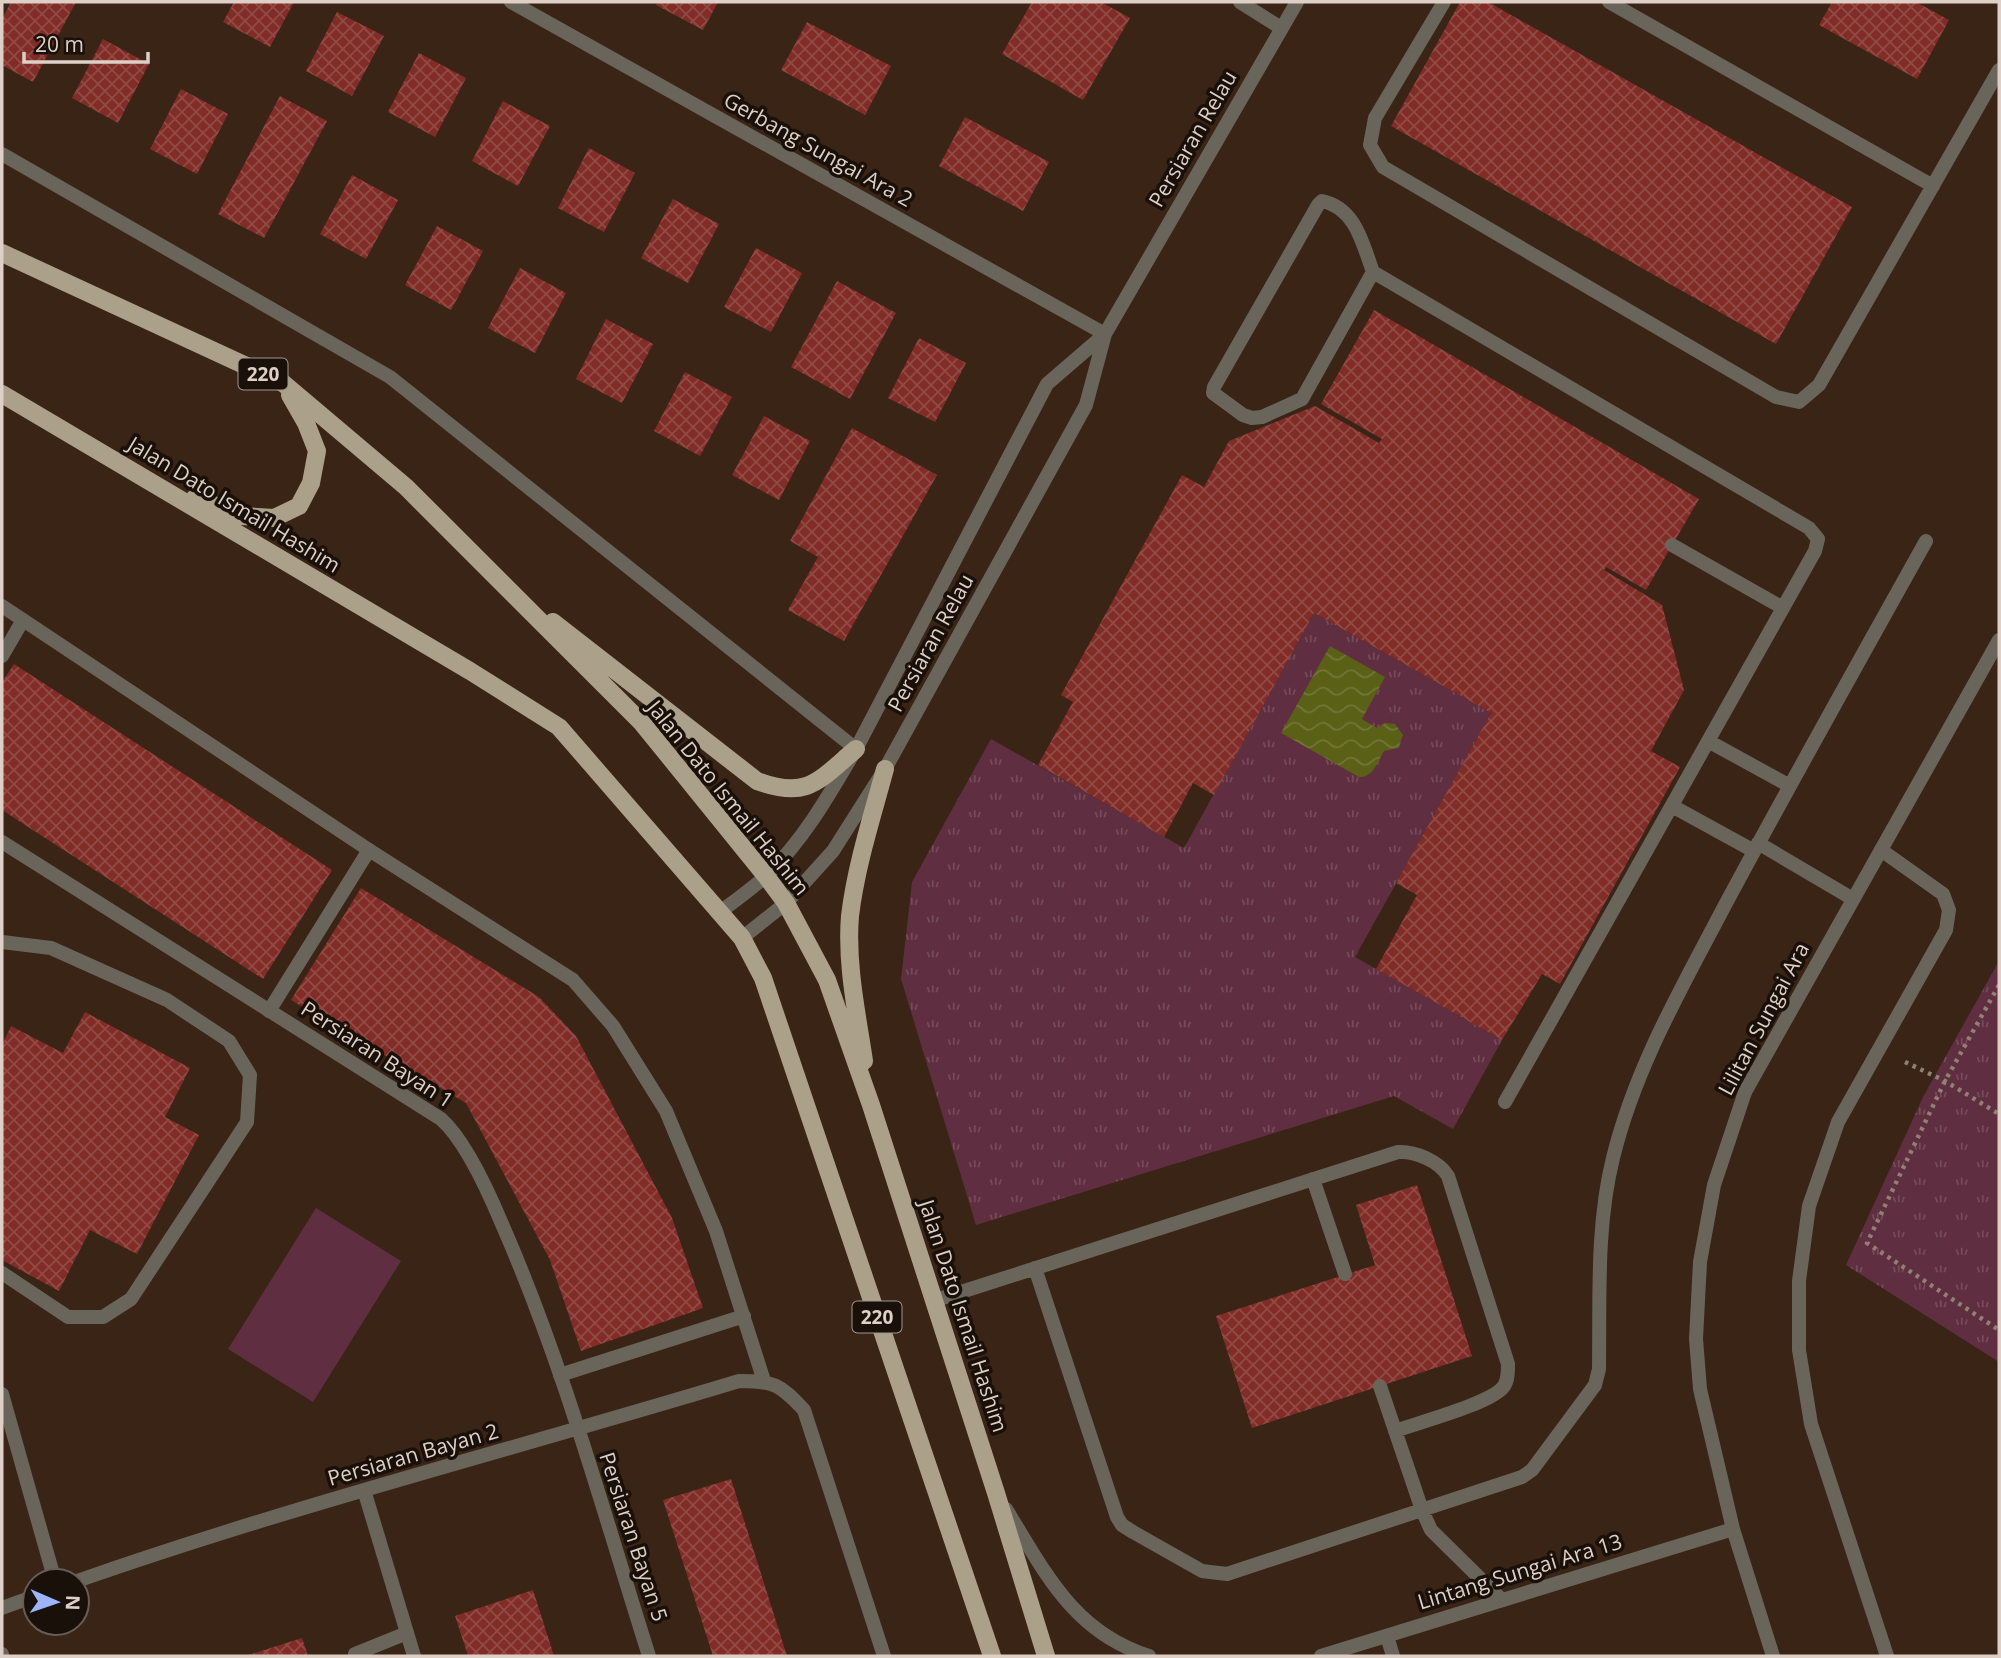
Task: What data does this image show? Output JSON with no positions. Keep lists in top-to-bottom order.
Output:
{
  "streets": {
    "main road": ["220", "Jalan Dato Ismail Hashim"],
    "street": [
      "Persiaran Relau",
      "Gerbang Sungai Ara 2",
      "Lilitan Sungai Ara",
      "Persiaran Bayan 1",
      "Persiaran Bayan 2",
      "Persiaran Bayan 5",
      "Lintang Sungai Ara 13"
    ]
  },
  "crossings": [
    ["Persiaran Relau", "Gerbang Sungai Ara 2"],
    ["Persiaran Relau", "Jalan Dato Ismail Hashim"],
    ["Lilitan Sungai Ara", "Lintang Sungai Ara 13"],
    ["Persiaran Bayan 1", "Persiaran Bayan 2"],
    ["Persiaran Bayan 1", "Persiaran Bayan 5"],
    ["Persiaran Bayan 2", "Persiaran Bayan 5"]
  ],
  "scale_bar": "20 m",
  "north": "right"
}
